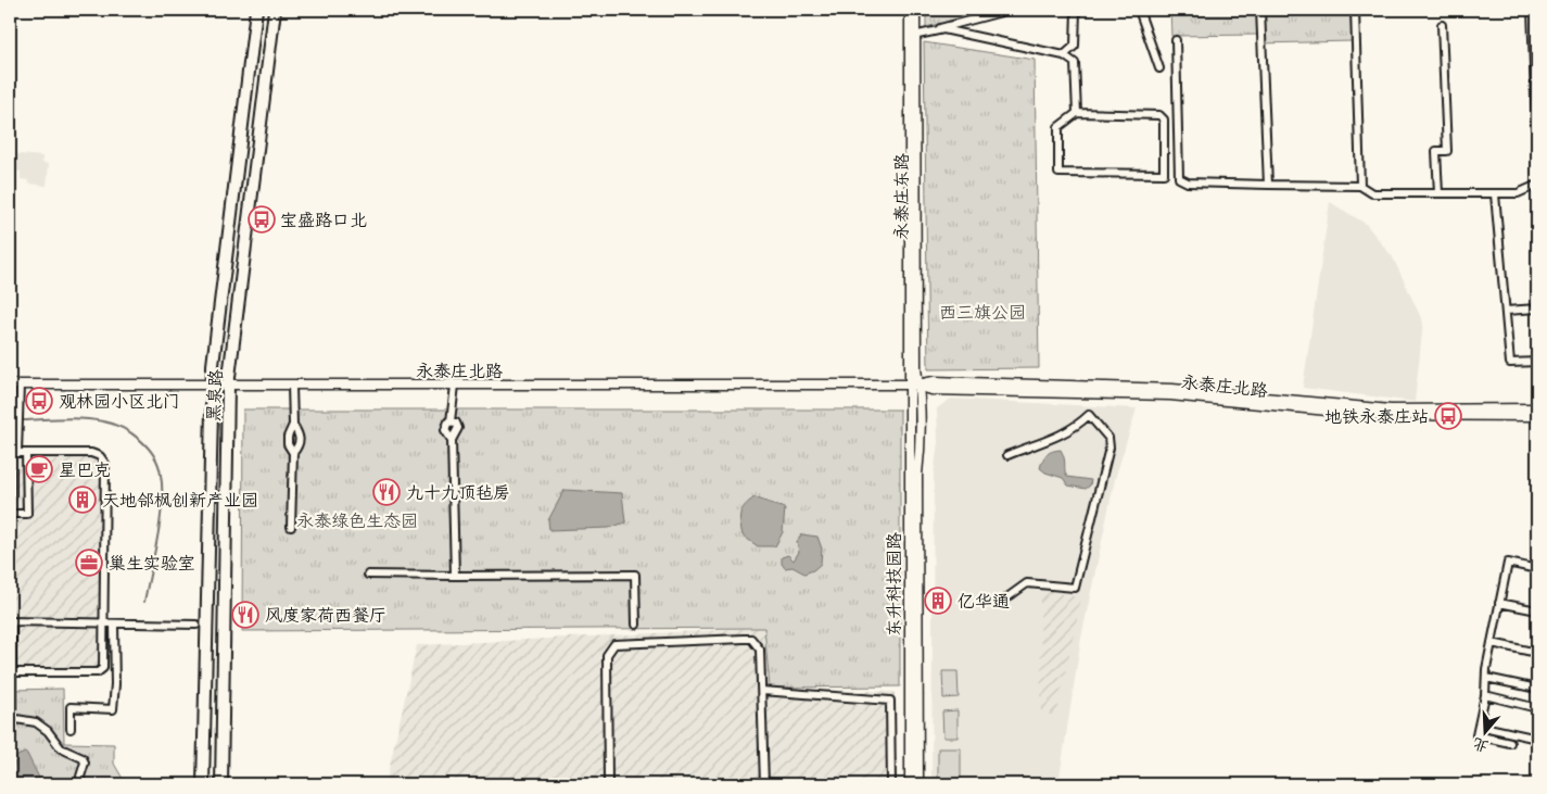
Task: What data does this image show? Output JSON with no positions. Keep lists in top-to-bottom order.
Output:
{
  "streets": {
    "main road": ["黑泉路"],
    "street": ["永泰庄东路", "永泰庄北路", "东升科技园路"]
  },
  "crossings": [
    ["永泰庄东路", "永泰庄北路"],
    ["永泰庄东路", "东升科技园路"],
    ["永泰庄北路", "黑泉路"],
    ["永泰庄北路", "东升科技园路"]
  ],
  "parks": ["西三旗公园", "永泰绿色生态园"],
  "places": {
    "bus stop": ["宝盛路口北", "观林园小区北门", "地铁永泰庄站"],
    "cafe": ["星巴克"],
    "restaurant": ["九十九顶毡房", "风度家荷西餐厅"],
    "building": ["天地邻枫创新产业园", "亿华通"],
    "office": ["巢生实验室"]
  },
  "north": "bottom"
}
